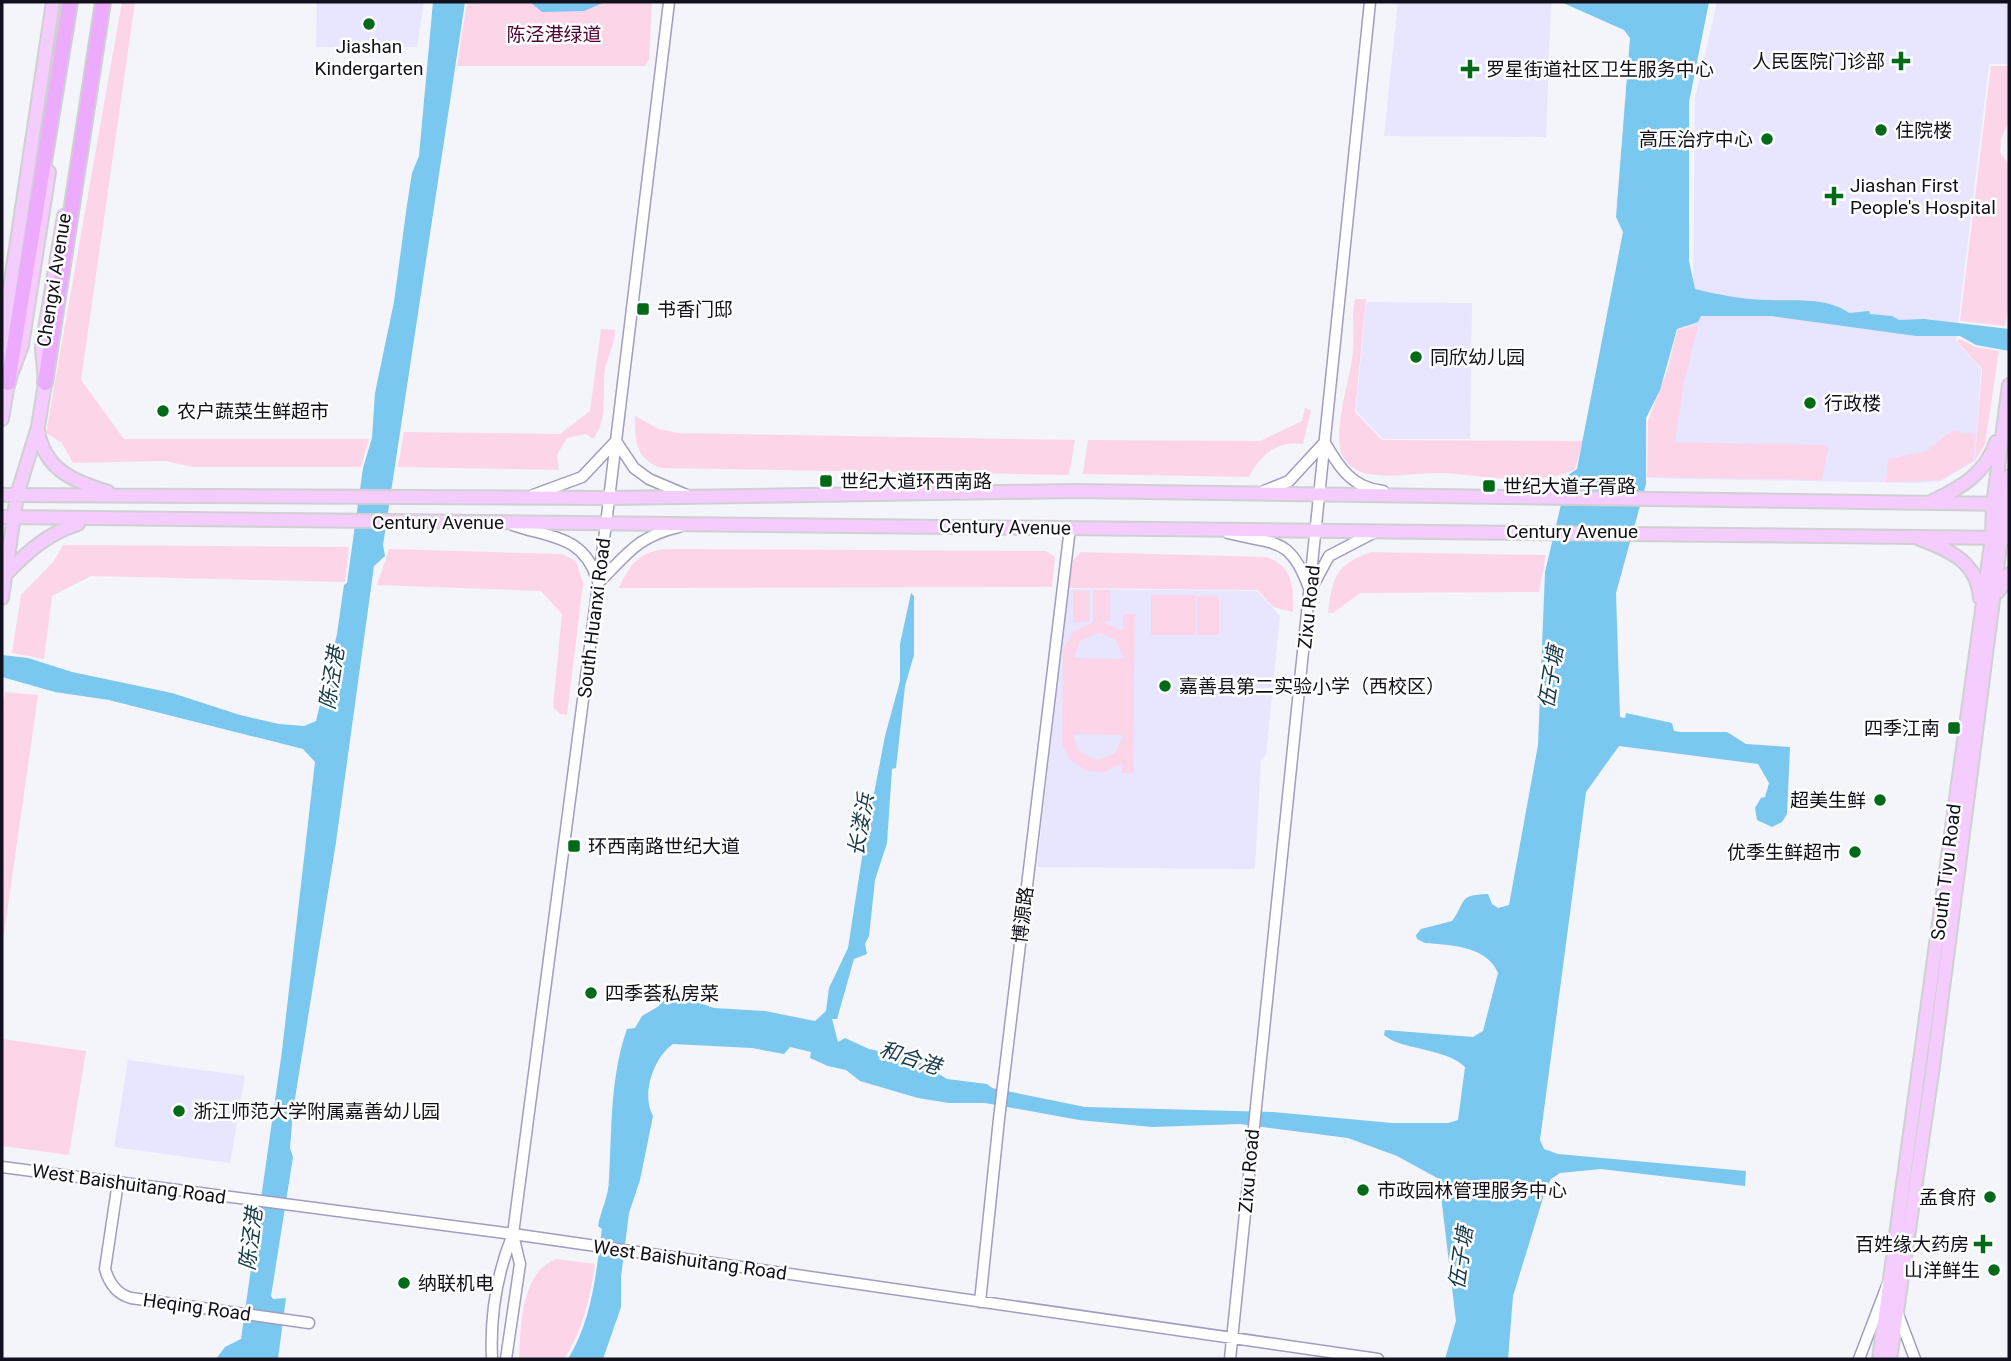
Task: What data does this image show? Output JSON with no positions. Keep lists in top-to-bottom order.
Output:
{
  "streets": {
    "main road": ["Chengxi Avenue", "Century Avenue", "South Tiyu Road"],
    "street": [
      "Zixu Road",
      "South Huanxi Road",
      "博源路",
      "West Baishuitang Road",
      "Heqing Road"
    ]
  },
  "crossings": [
    ["Chengxi Avenue", "Century Avenue"],
    ["Century Avenue", "Zixu Road"],
    ["Century Avenue", "South Huanxi Road"],
    ["Century Avenue", "South Tiyu Road"],
    ["Century Avenue", "博源路"],
    ["Zixu Road", "West Baishuitang Road"],
    ["South Huanxi Road", "West Baishuitang Road"],
    ["博源路", "West Baishuitang Road"],
    ["West Baishuitang Road", "Heqing Road"]
  ],
  "water": [
    "伍子塘",
    "陈泾港",
    "长溇浜",
    "和合港"
  ],
  "parks": ["陈泾港绿道"],
  "places": {
    "other": [
      "Jiashan Kindergarten",
      "住院楼",
      "高压治疗中心",
      "同欣幼儿园",
      "行政楼",
      "农户蔬菜生鲜超市",
      "嘉善县第二实验小学（西校区）",
      "超美生鲜",
      "优季生鲜超市",
      "四季荟私房菜",
      "浙江师范大学附属嘉善幼儿园",
      "市政园林管理服务中心",
      "孟食府",
      "山洋鲜生",
      "纳联机电"
    ],
    "health": [
      "人民医院门诊部",
      "罗星街道社区卫生服务中心",
      "Jiashan First People's Hospital",
      "百姓缘大药房"
    ],
    "transit": [
      "书香门邸",
      "世纪大道环西南路",
      "世纪大道子胥路",
      "四季江南",
      "环西南路世纪大道"
    ]
  }
}
